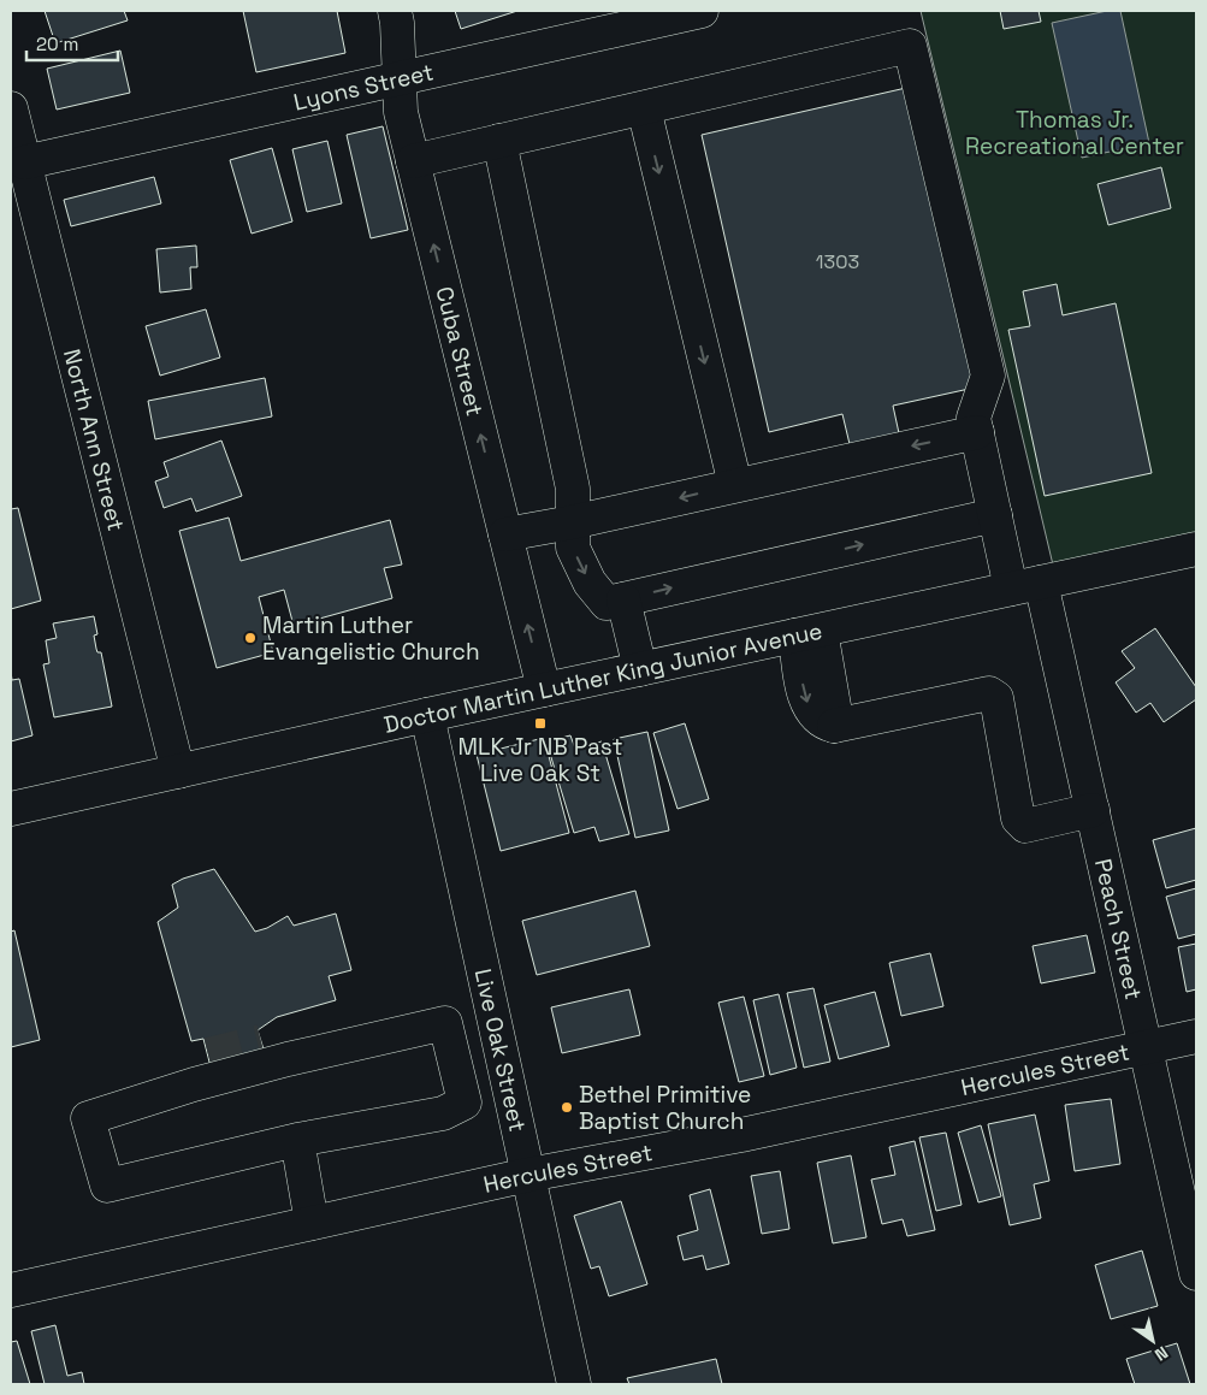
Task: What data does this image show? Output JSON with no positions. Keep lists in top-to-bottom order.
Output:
{
  "streets": {
    "street": [
      "Lyons Street",
      "Cuba Street",
      "North Ann Street",
      "Doctor Martin Luther King Junior Avenue",
      "Peach Street",
      "Live Oak Street",
      "Hercules Street"
    ]
  },
  "crossings": [
    ["Lyons Street", "Cuba Street"],
    ["Lyons Street", "North Ann Street"],
    ["Cuba Street", "Doctor Martin Luther King Junior Avenue"],
    ["North Ann Street", "Doctor Martin Luther King Junior Avenue"],
    ["Doctor Martin Luther King Junior Avenue", "Peach Street"],
    ["Doctor Martin Luther King Junior Avenue", "Live Oak Street"],
    ["Peach Street", "Hercules Street"],
    ["Live Oak Street", "Hercules Street"]
  ],
  "parks": ["Thomas Jr. Recreational Center"],
  "places": {
    "other": ["Martin Luther Evangelistic Church", "Bethel Primitive Baptist Church"],
    "transit": ["MLK Jr NB Past Live Oak St"]
  },
  "house_numbers": ["1303"],
  "scale_bar": "20 m",
  "north": "bottom right"
}
